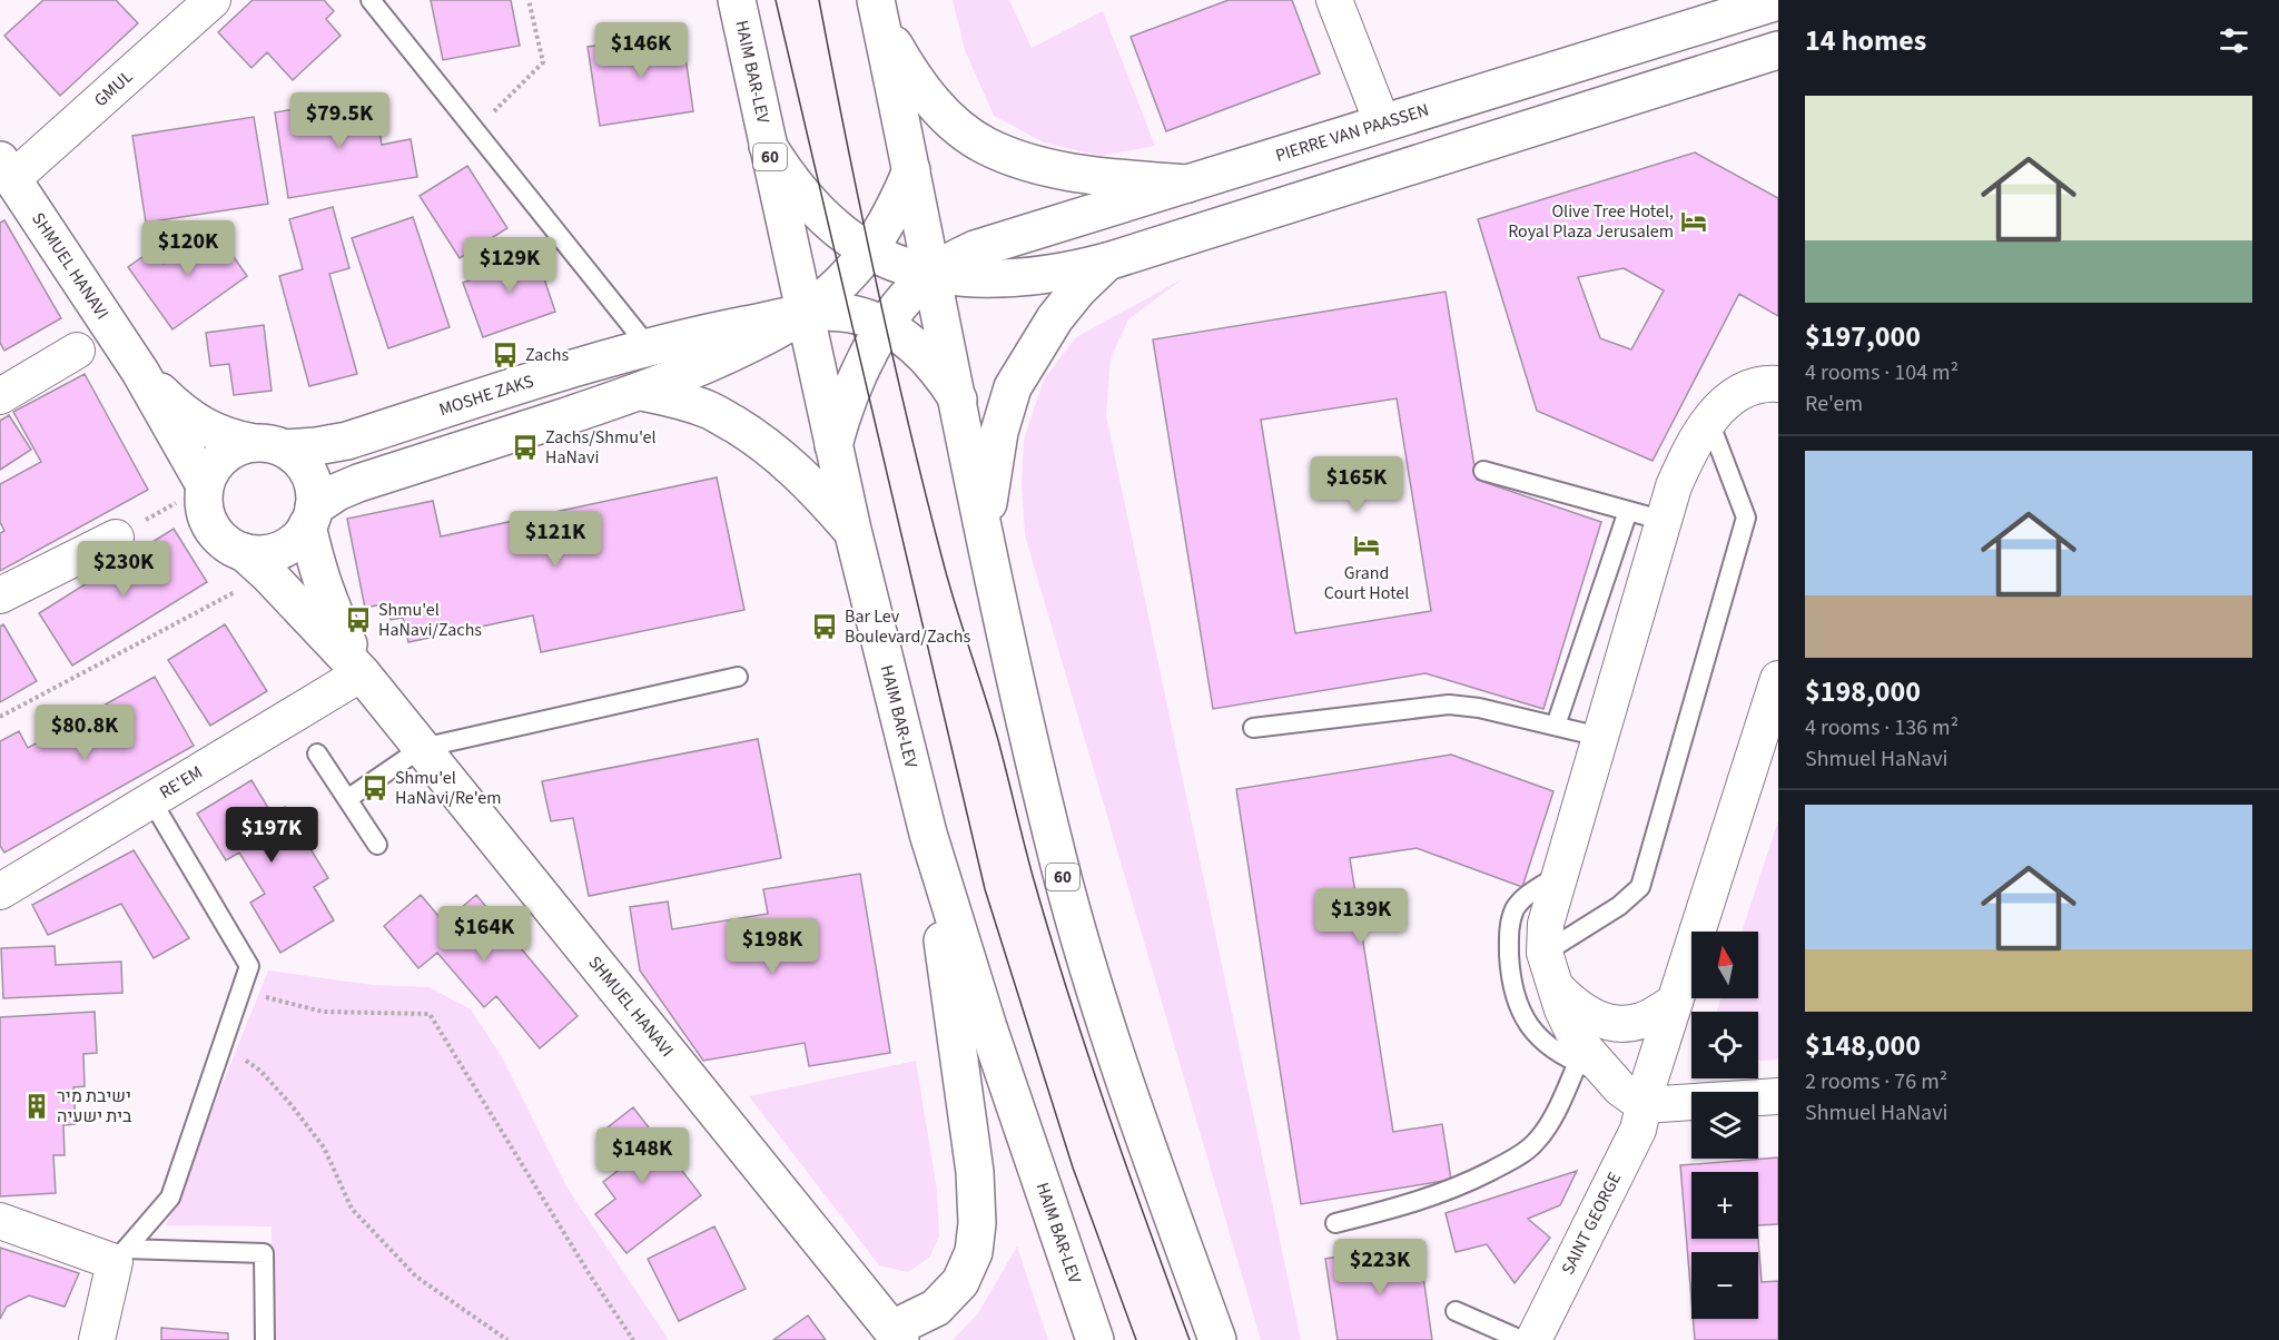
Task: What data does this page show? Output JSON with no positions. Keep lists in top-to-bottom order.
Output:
{
  "streets": {
    "main road": [
      "HAIM BAR-LEV",
      "PIERRE VAN PAASSEN",
      "60",
      "SHMUEL HANAVI",
      "MOSHE ZAKS"
    ],
    "street": ["GMUL", "RE'EM", "SAINT GEORGE"]
  },
  "crossings": [
    ["HAIM BAR-LEV", "PIERRE VAN PAASSEN"],
    ["HAIM BAR-LEV", "MOSHE ZAKS"],
    ["GMUL", "SHMUEL HANAVI"],
    ["PIERRE VAN PAASSEN", "60"],
    ["PIERRE VAN PAASSEN", "MOSHE ZAKS"],
    ["60", "MOSHE ZAKS"],
    ["SHMUEL HANAVI", "MOSHE ZAKS"],
    ["SHMUEL HANAVI", "RE'EM"]
  ],
  "places": {
    "hotel": ["Olive Tree Hotel, Royal Plaza Jerusalem", "Grand Court Hotel"],
    "bus stop": [
      "Zachs",
      "Zachs/Shmu'el HaNavi",
      "Shmu'el HaNavi/Zachs",
      "Bar Lev Boulevard/Zachs",
      "Shmu'el HaNavi/Re'em"
    ],
    "building": ["ישיבת מיר בית ישעיה"]
  },
  "north": "top",
  "page": {
    "heading": "14 homes",
    "price": [
      "$146K",
      "$79.5K",
      "$120K",
      "$129K",
      "$165K",
      "$121K",
      "$230K",
      "$80.8K",
      "$197K",
      "$139K",
      "$164K",
      "$198K",
      "$148K",
      "$223K"
    ],
    "list": [
      {
        "name": "$197,000",
        "note": "4 rooms · 104 m² · Re'em"
      },
      {
        "name": "$198,000",
        "note": "4 rooms · 136 m² · Shmuel HaNavi"
      },
      {
        "name": "$148,000",
        "note": "2 rooms · 76 m² · Shmuel HaNavi"
      }
    ],
    "map_buttons": ["+", "−"]
  }
}
